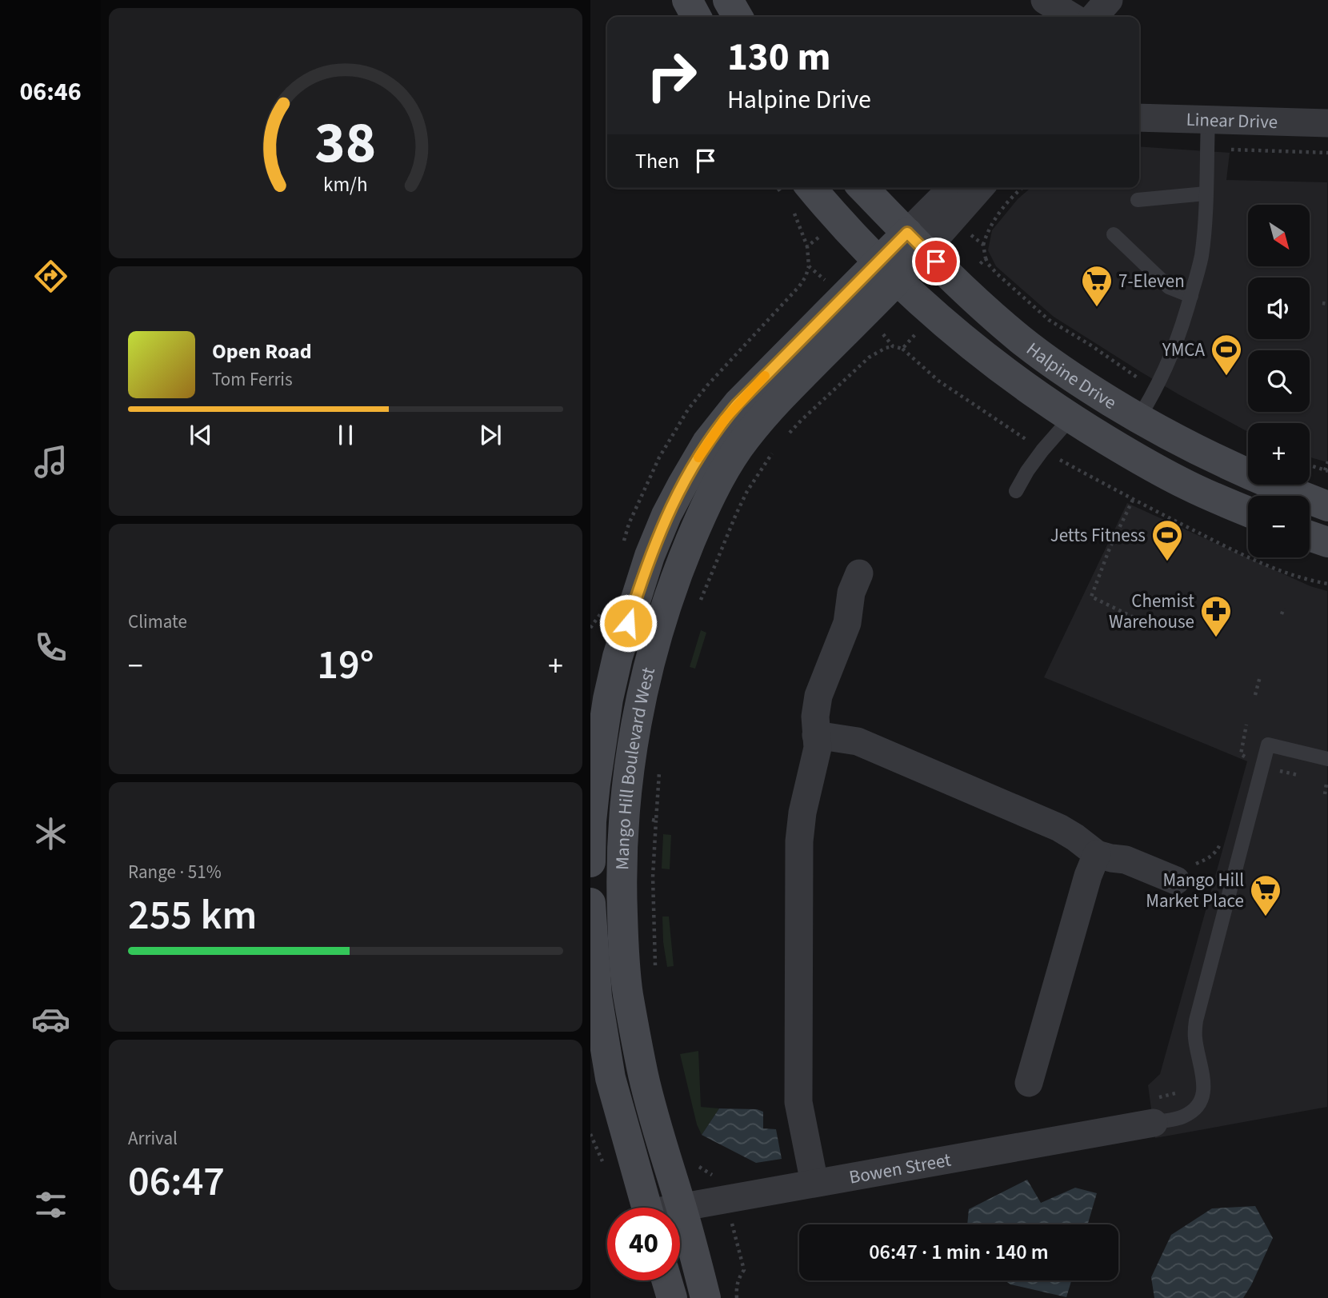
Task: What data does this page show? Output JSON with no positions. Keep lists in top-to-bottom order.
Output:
{
  "streets": {
    "street": [
      "Linear Drive",
      "Halpine Drive",
      "Mango Hill Boulevard West",
      "Bowen Street"
    ]
  },
  "crossings": [
    ["Halpine Drive", "Mango Hill Boulevard West"],
    ["Mango Hill Boulevard West", "Bowen Street"]
  ],
  "places": {
    "supermarket": ["7-Eleven", "Mango Hill Market Place"],
    "sports": ["YMCA", "Jetts Fitness"],
    "pharmacy": ["Chemist Warehouse"]
  },
  "north": "bottom right",
  "page": {
    "tabs": "06:46",
    "turn": ["130 m", "Halpine Drive"],
    "then": "Then",
    "map_buttons": ["+", "−"],
    "song": ["Open Road", "Tom Ferris"],
    "tile": [
      "Climate",
      ["Range · 51%", "255 km"],
      ["Arrival", "06:47"]
    ],
    "heat": ["−", "19°", "+"],
    "limit": "40",
    "trip": "06:47 · 1 min · 140 m",
    "gauge": ["38", "km/h"]
  }
}
